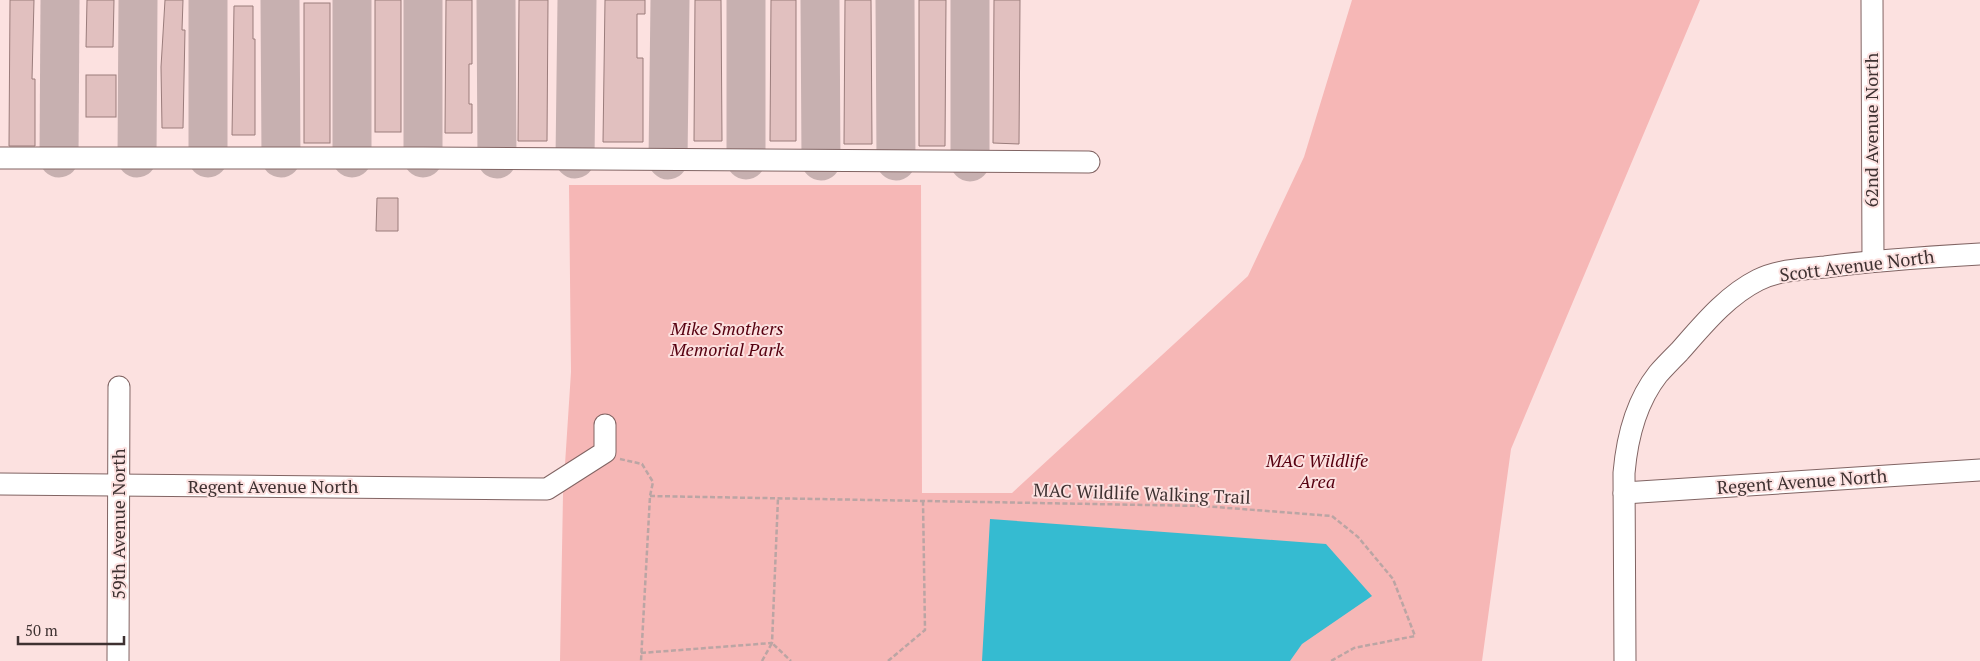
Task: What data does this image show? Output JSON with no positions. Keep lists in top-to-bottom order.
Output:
{
  "streets": {
    "street": [
      "62nd Avenue North",
      "Scott Avenue North",
      "Regent Avenue North",
      "59th Avenue North"
    ],
    "path": ["MAC Wildlife Walking Trail"]
  },
  "crossings": [
    ["62nd Avenue North", "Scott Avenue North"],
    ["Scott Avenue North", "Regent Avenue North"],
    ["Regent Avenue North", "59th Avenue North"]
  ],
  "parks": ["Mike Smothers Memorial Park", "MAC Wildlife Area"],
  "scale_bar": "50 m"
}
